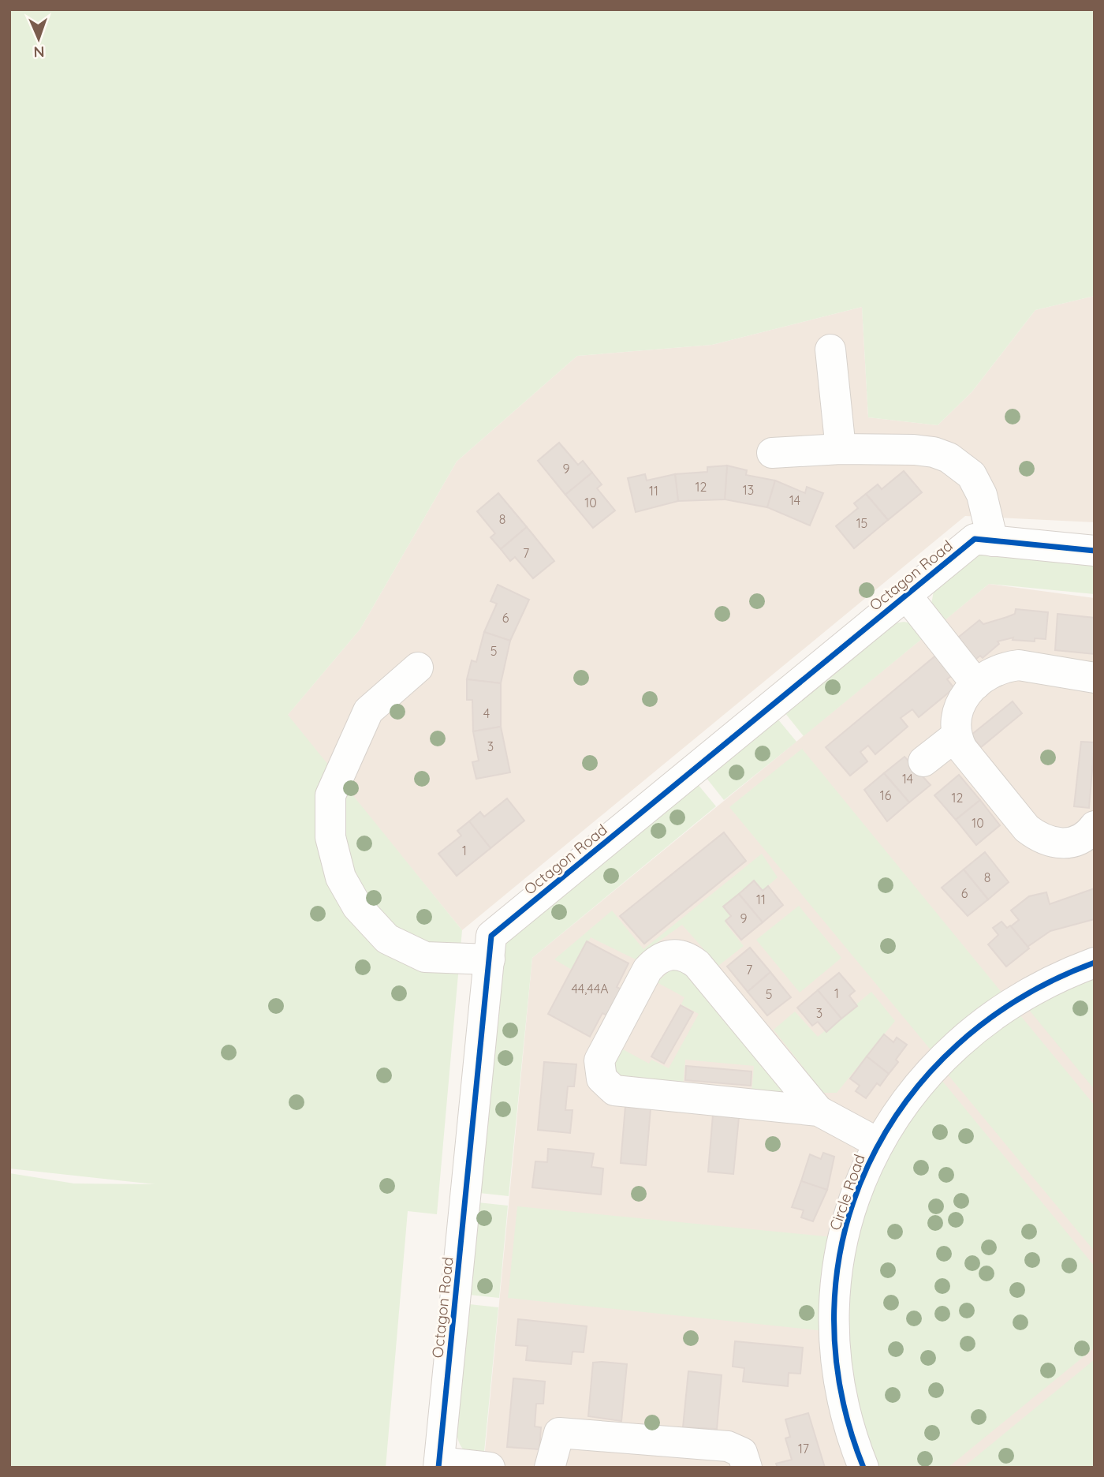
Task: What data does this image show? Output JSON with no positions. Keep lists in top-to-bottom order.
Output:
{
  "streets": {
    "street": ["Octagon Road", "Circle Road"]
  },
  "house_numbers": [
    "9",
    "12",
    "13",
    "11",
    "14",
    "10",
    "8",
    "15",
    "7",
    "6",
    "5",
    "4",
    "3",
    "14",
    "16",
    "12",
    "10",
    "1",
    "8",
    "6",
    "11",
    "9",
    "7",
    "44,44A",
    "1",
    "5",
    "3",
    "17"
  ],
  "north": "bottom"
}
